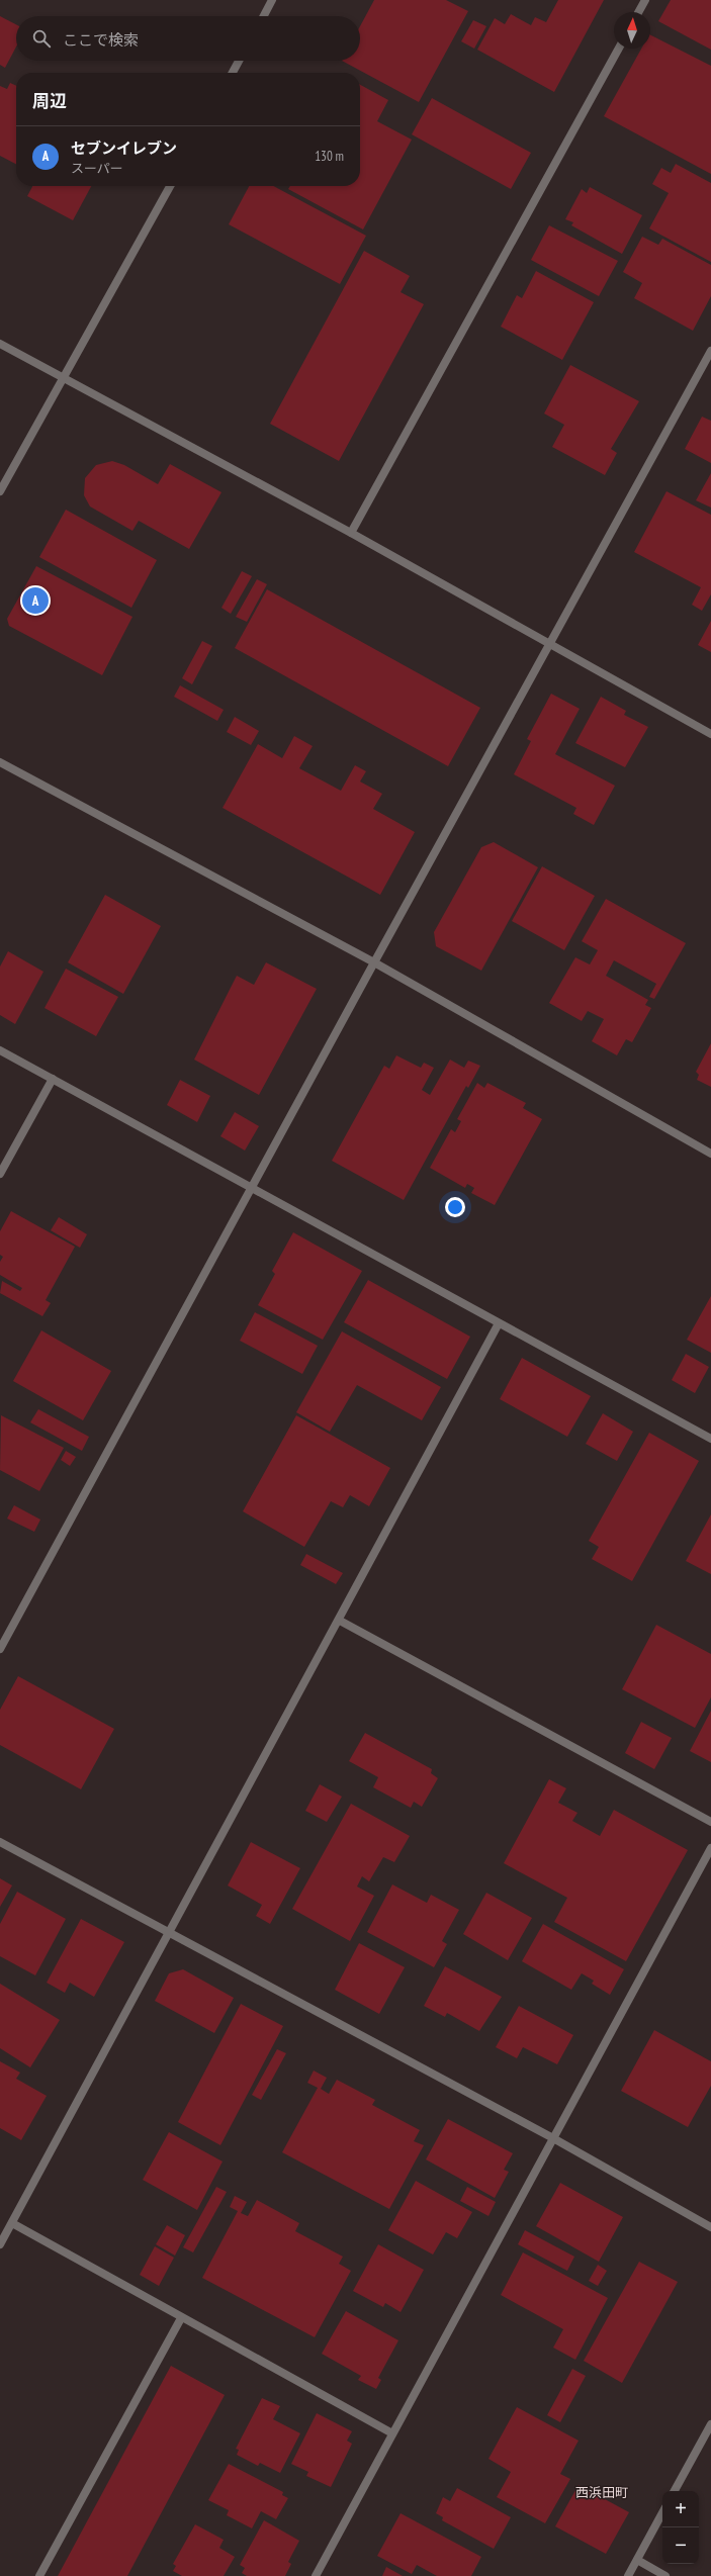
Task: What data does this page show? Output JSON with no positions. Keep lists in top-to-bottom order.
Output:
{
  "districts": ["西浜田町"],
  "north": "top",
  "page": {
    "search": "ここで検索",
    "heading": "周辺",
    "list": [
      {
        "mark": "A",
        "name": "セブンイレブン",
        "note": "スーパー",
        "value": "130 m"
      }
    ],
    "pins": "A",
    "map_buttons": ["+", "−"]
  }
}
